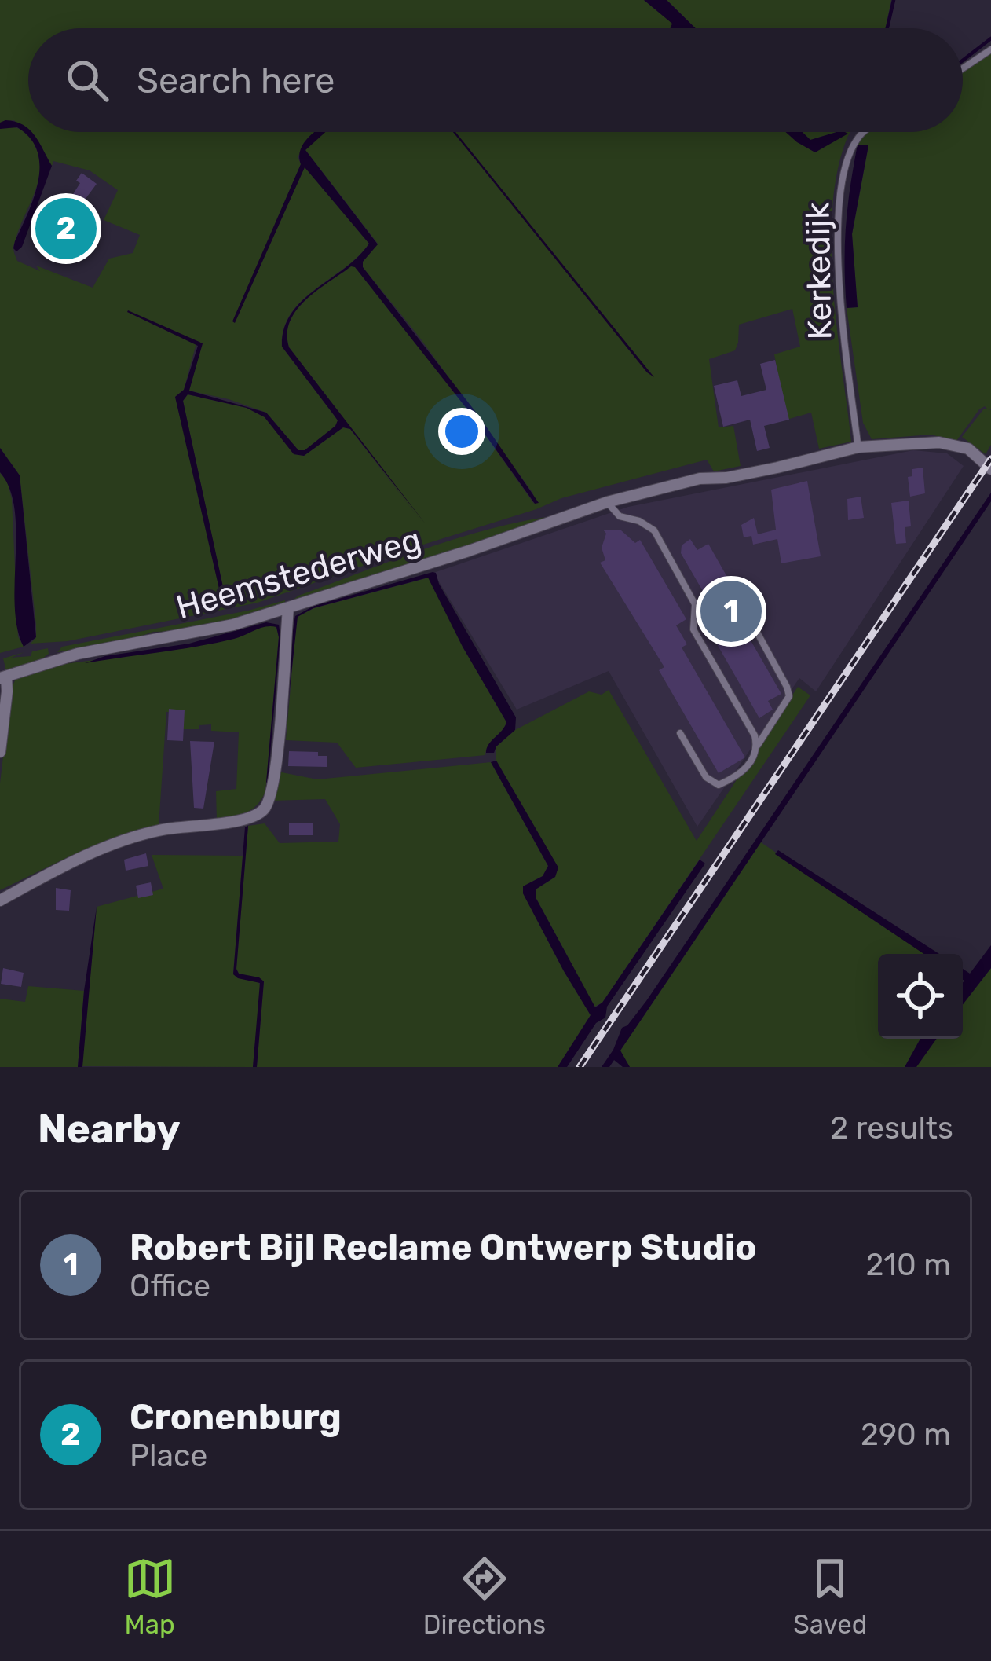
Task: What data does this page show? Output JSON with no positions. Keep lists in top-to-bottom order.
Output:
{
  "streets": {
    "street": ["Heemstederweg"],
    "lane": ["Kerkedijk"]
  },
  "crossings": [
    ["Kerkedijk", "Heemstederweg"]
  ],
  "page": {
    "search": "Search here",
    "pins": ["2", "1"],
    "heading": ["Nearby", "2 results"],
    "list": [
      {
        "mark": "1",
        "name": "Robert Bijl Reclame Ontwerp Studio",
        "note": "Office",
        "value": "210 m"
      },
      {
        "mark": "2",
        "name": "Cronenburg",
        "note": "Place",
        "value": "290 m"
      }
    ],
    "nav": ["Map", "Directions", "Saved"]
  }
}
